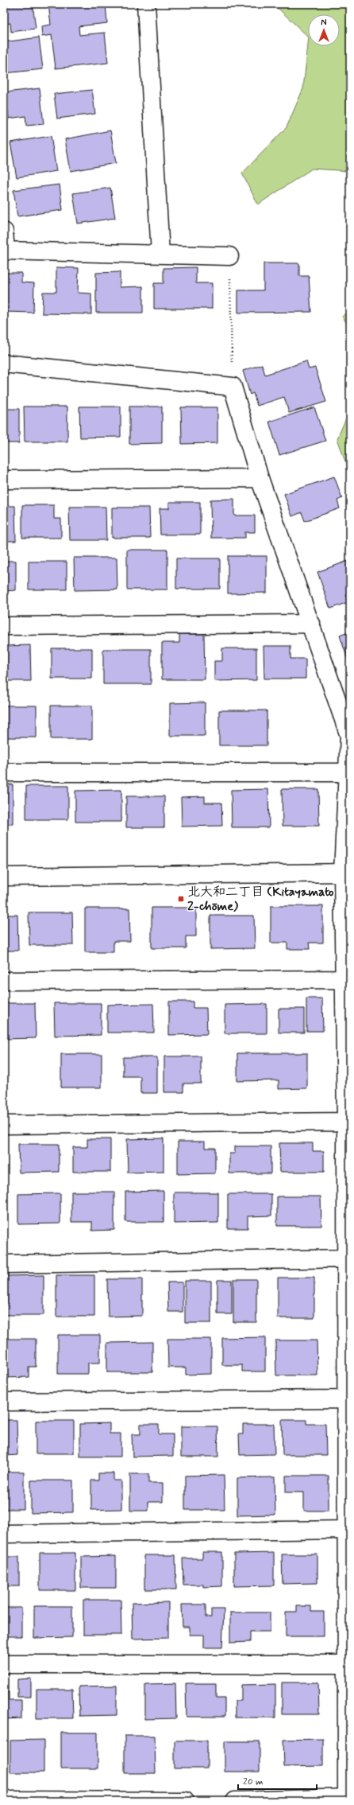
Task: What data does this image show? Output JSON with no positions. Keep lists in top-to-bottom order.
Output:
{
  "places": {
    "transit": ["北大和二丁目 (Kitayamato 2-chōme)"]
  },
  "scale_bar": "20 m",
  "north": "top"
}
